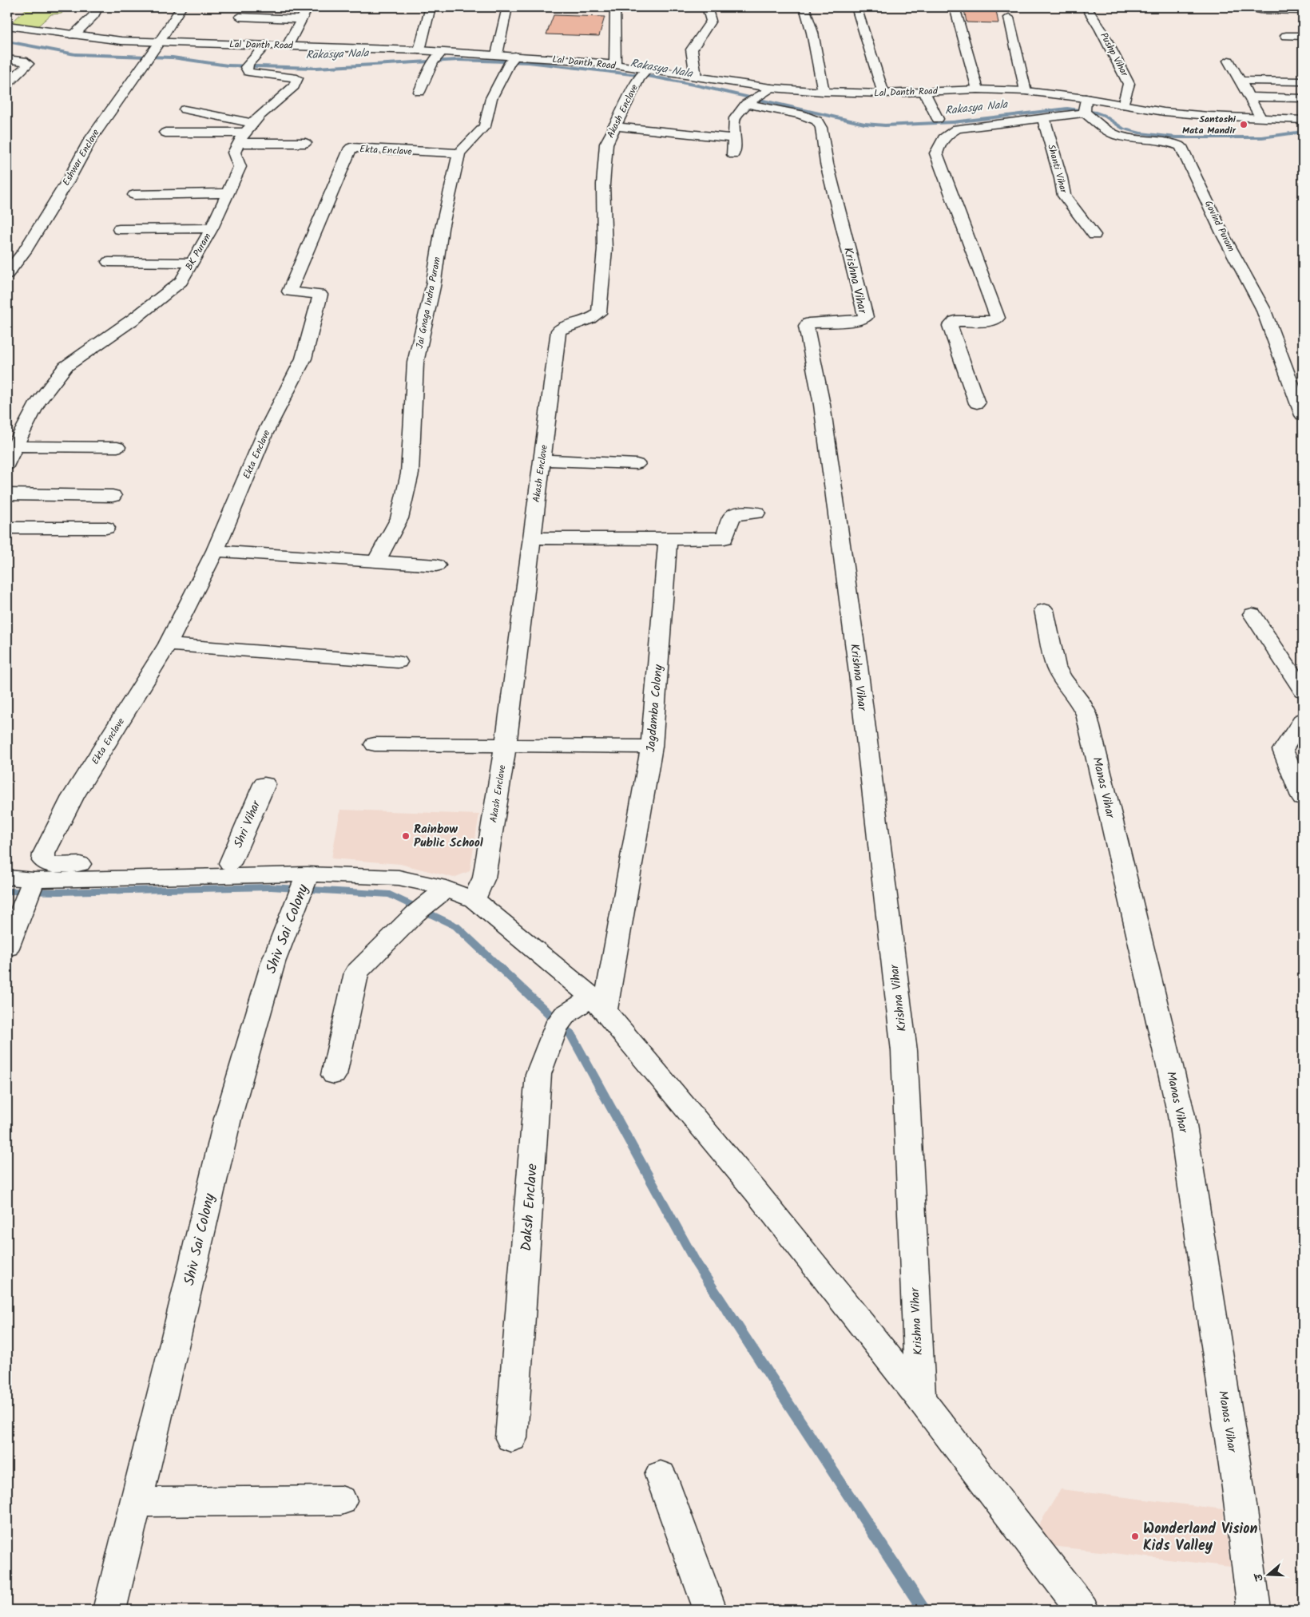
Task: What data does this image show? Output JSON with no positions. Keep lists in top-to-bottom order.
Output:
{
  "streets": {
    "street": [
      "Lal Danth Road",
      "Pushp Vihar",
      "Akash Enclave",
      "Ekta Enclave",
      "Eshwar Enclave",
      "Shanti Vihar",
      "Govind Puram",
      "BK Puram",
      "Krishna Vihar",
      "Jai Gnaga Indra Puram",
      "Jagdamba Colony",
      "Manas Vihar",
      "Shri Vihar",
      "Shiv Sai Colony",
      "Daksh Enclave"
    ]
  },
  "crossings": [
    ["Lal Danth Road", "Pushp Vihar"],
    ["Lal Danth Road", "Akash Enclave"],
    ["Lal Danth Road", "Eshwar Enclave"],
    ["Lal Danth Road", "Govind Puram"],
    ["Ekta Enclave", "Jai Gnaga Indra Puram"],
    ["Jagdamba Colony", "Daksh Enclave"]
  ],
  "water": ["Rakasya Nala"],
  "places": ["Santoshi Mata Mandir", "Rainbow Public School", "Wonderland Vision Kids Valley"],
  "north": "left"
}
